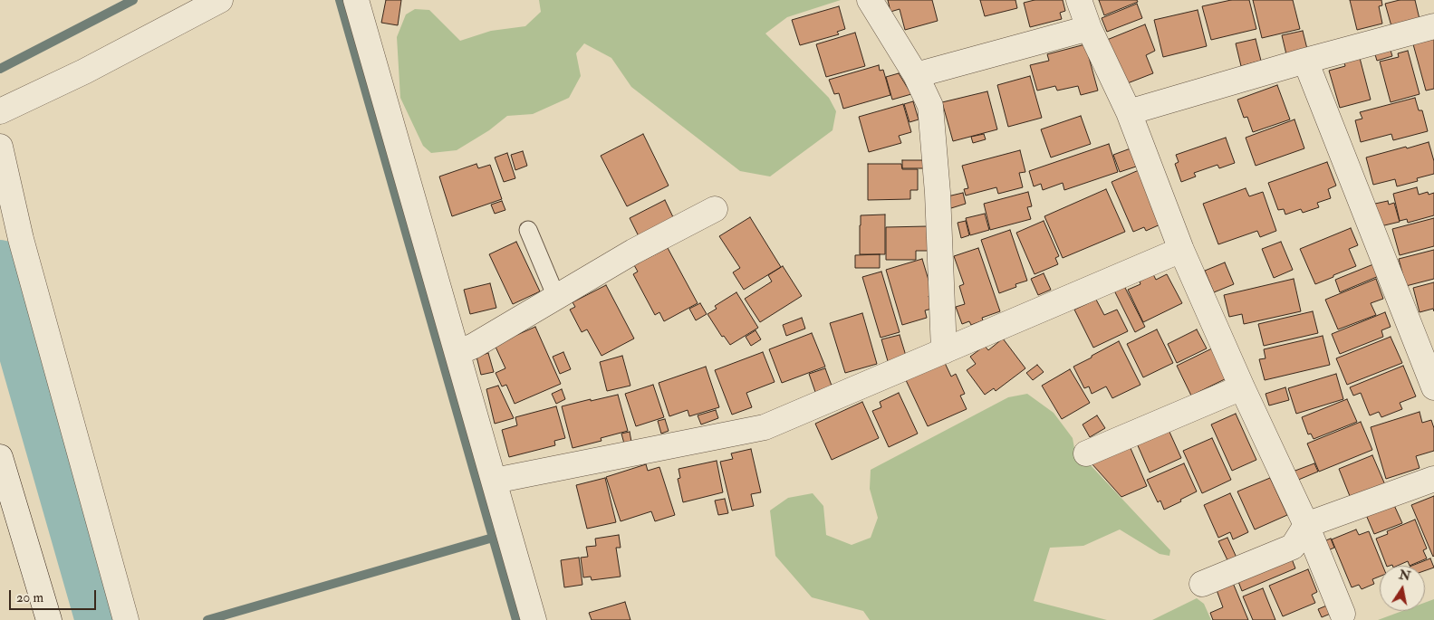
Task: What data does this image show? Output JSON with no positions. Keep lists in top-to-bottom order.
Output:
{
  "scale_bar": "20 m",
  "north": "top"
}
